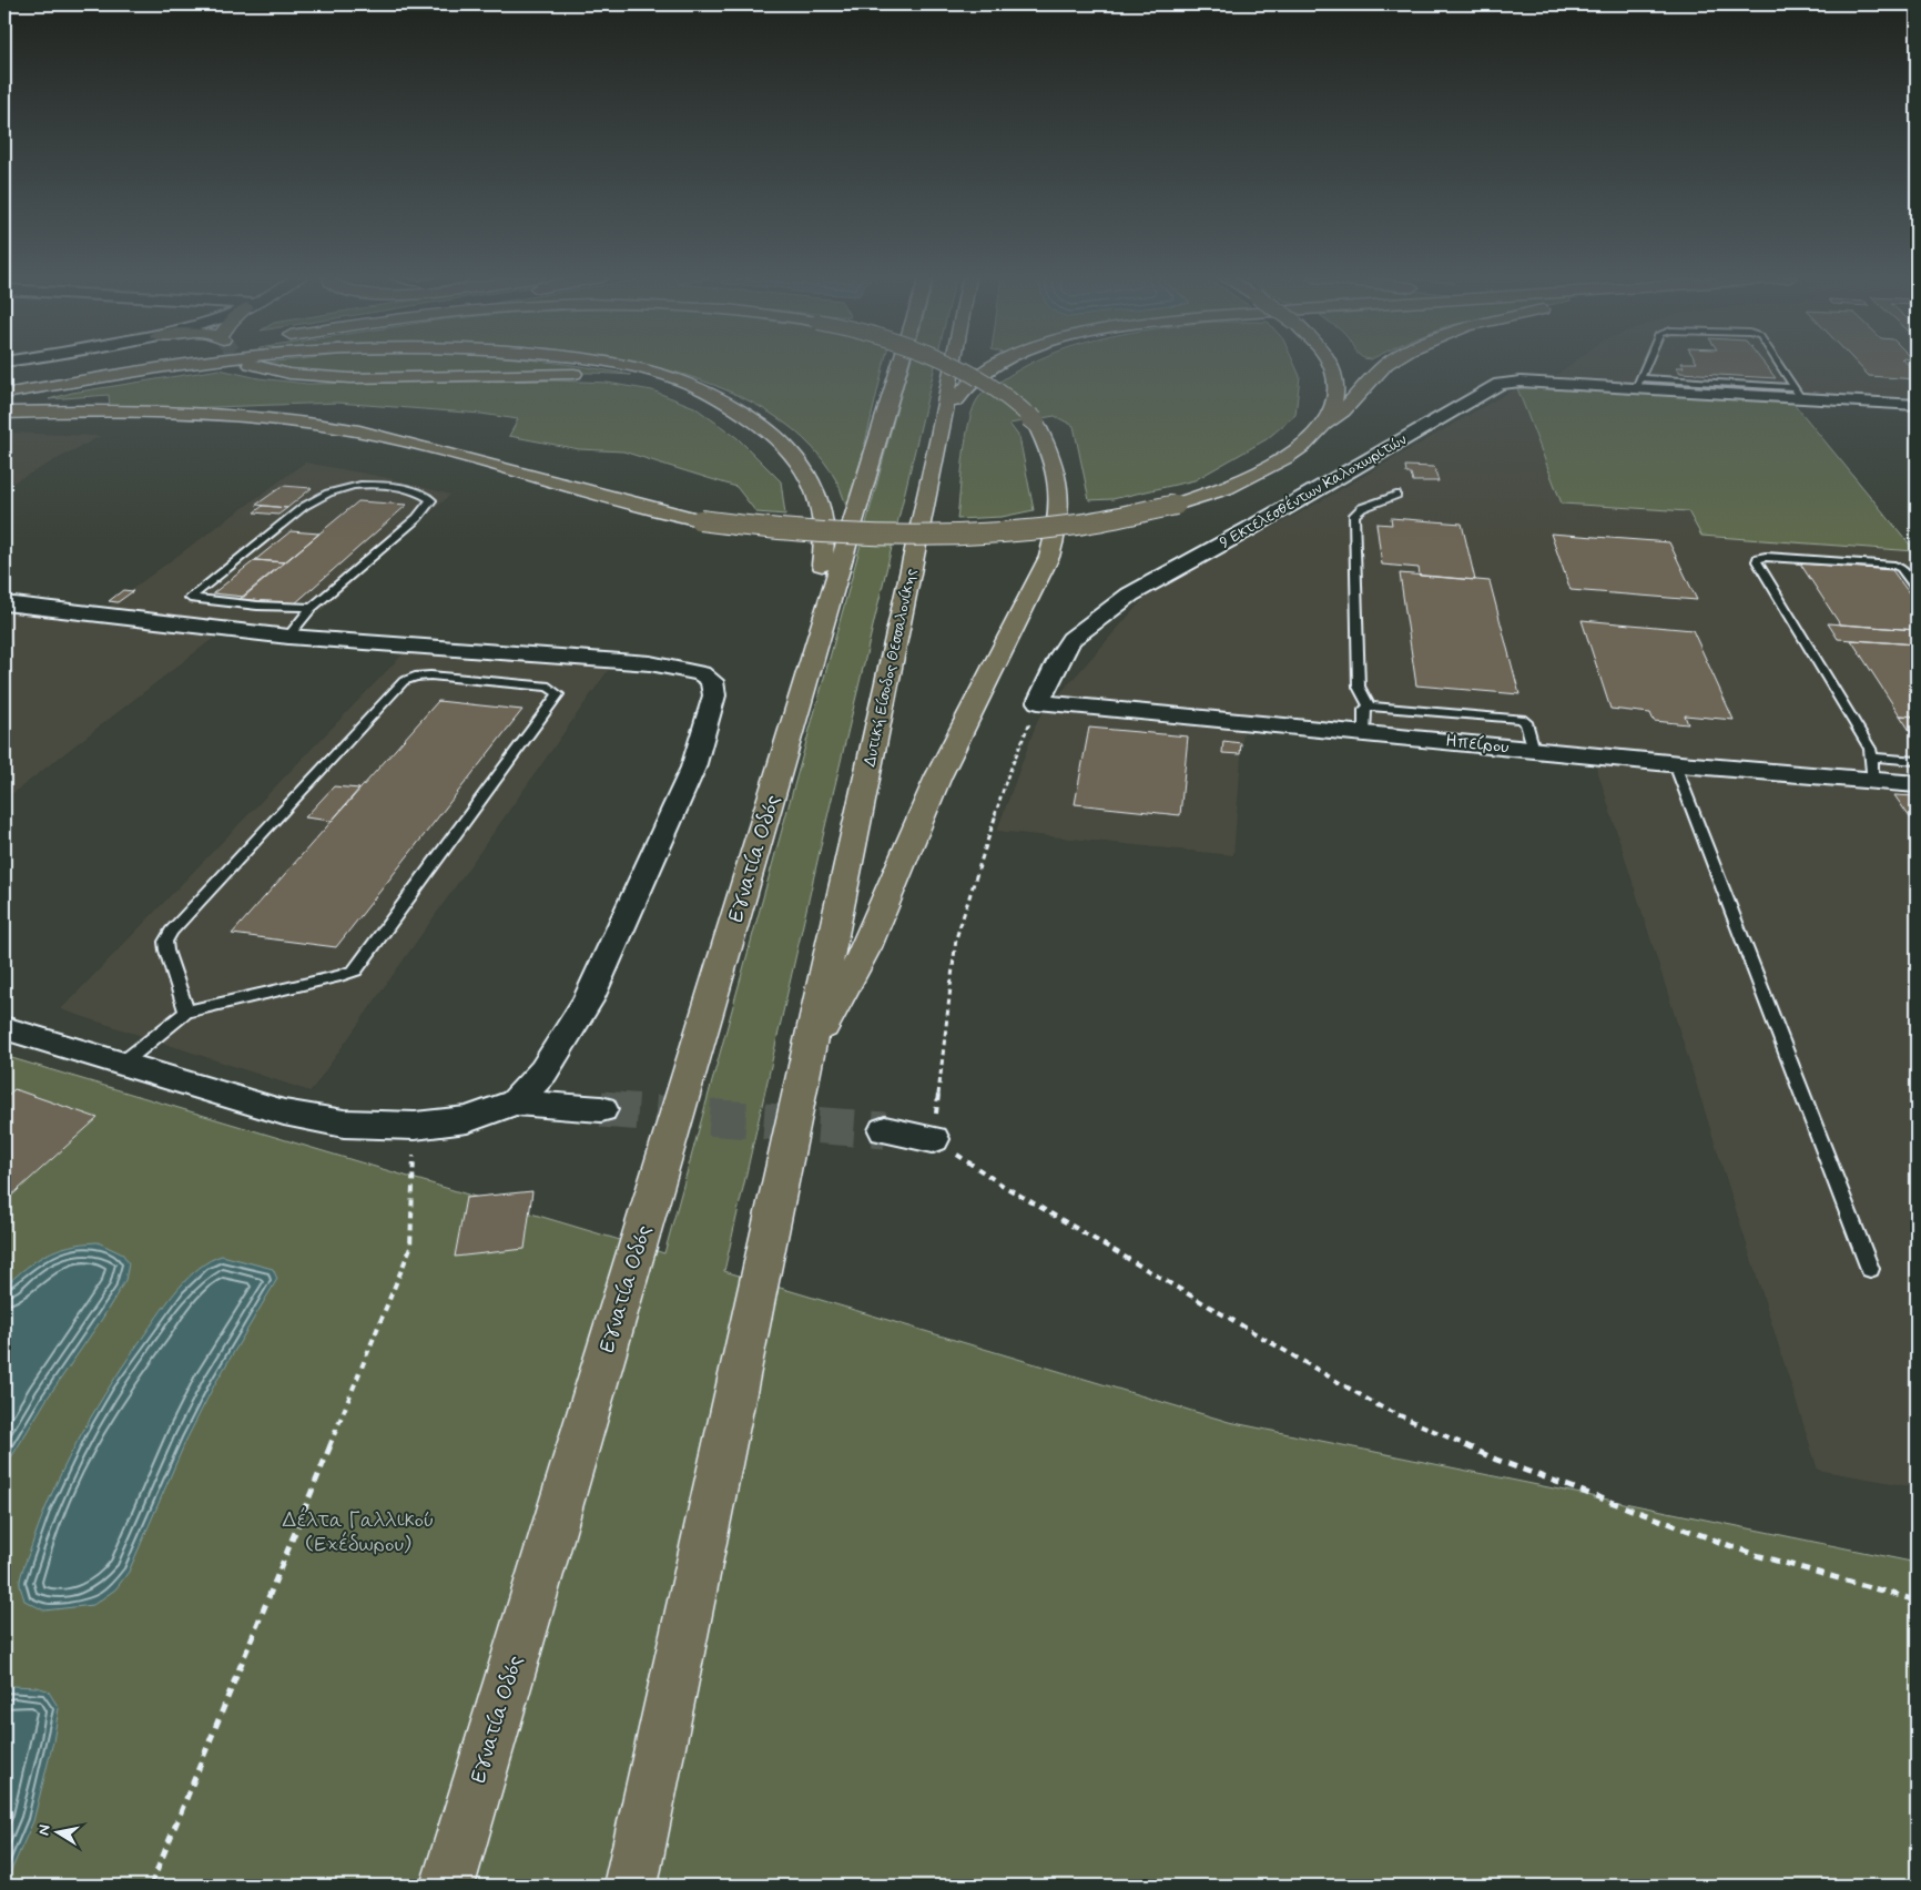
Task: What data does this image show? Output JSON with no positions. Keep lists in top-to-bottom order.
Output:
{
  "streets": {
    "highway": ["Δυτική Είσοδος Θεσσαλονίκης", "Εγνατία Οδός"],
    "street": ["9 Εκτελεσθέντων Καλοχωριτών", "Ηπείρου"]
  },
  "crossings": [
    ["9 Εκτελεσθέντων Καλοχωριτών", "Ηπείρου"]
  ],
  "parks": ["Δέλτα Γαλλικού (Εχέδωρου)"],
  "north": "left"
}
